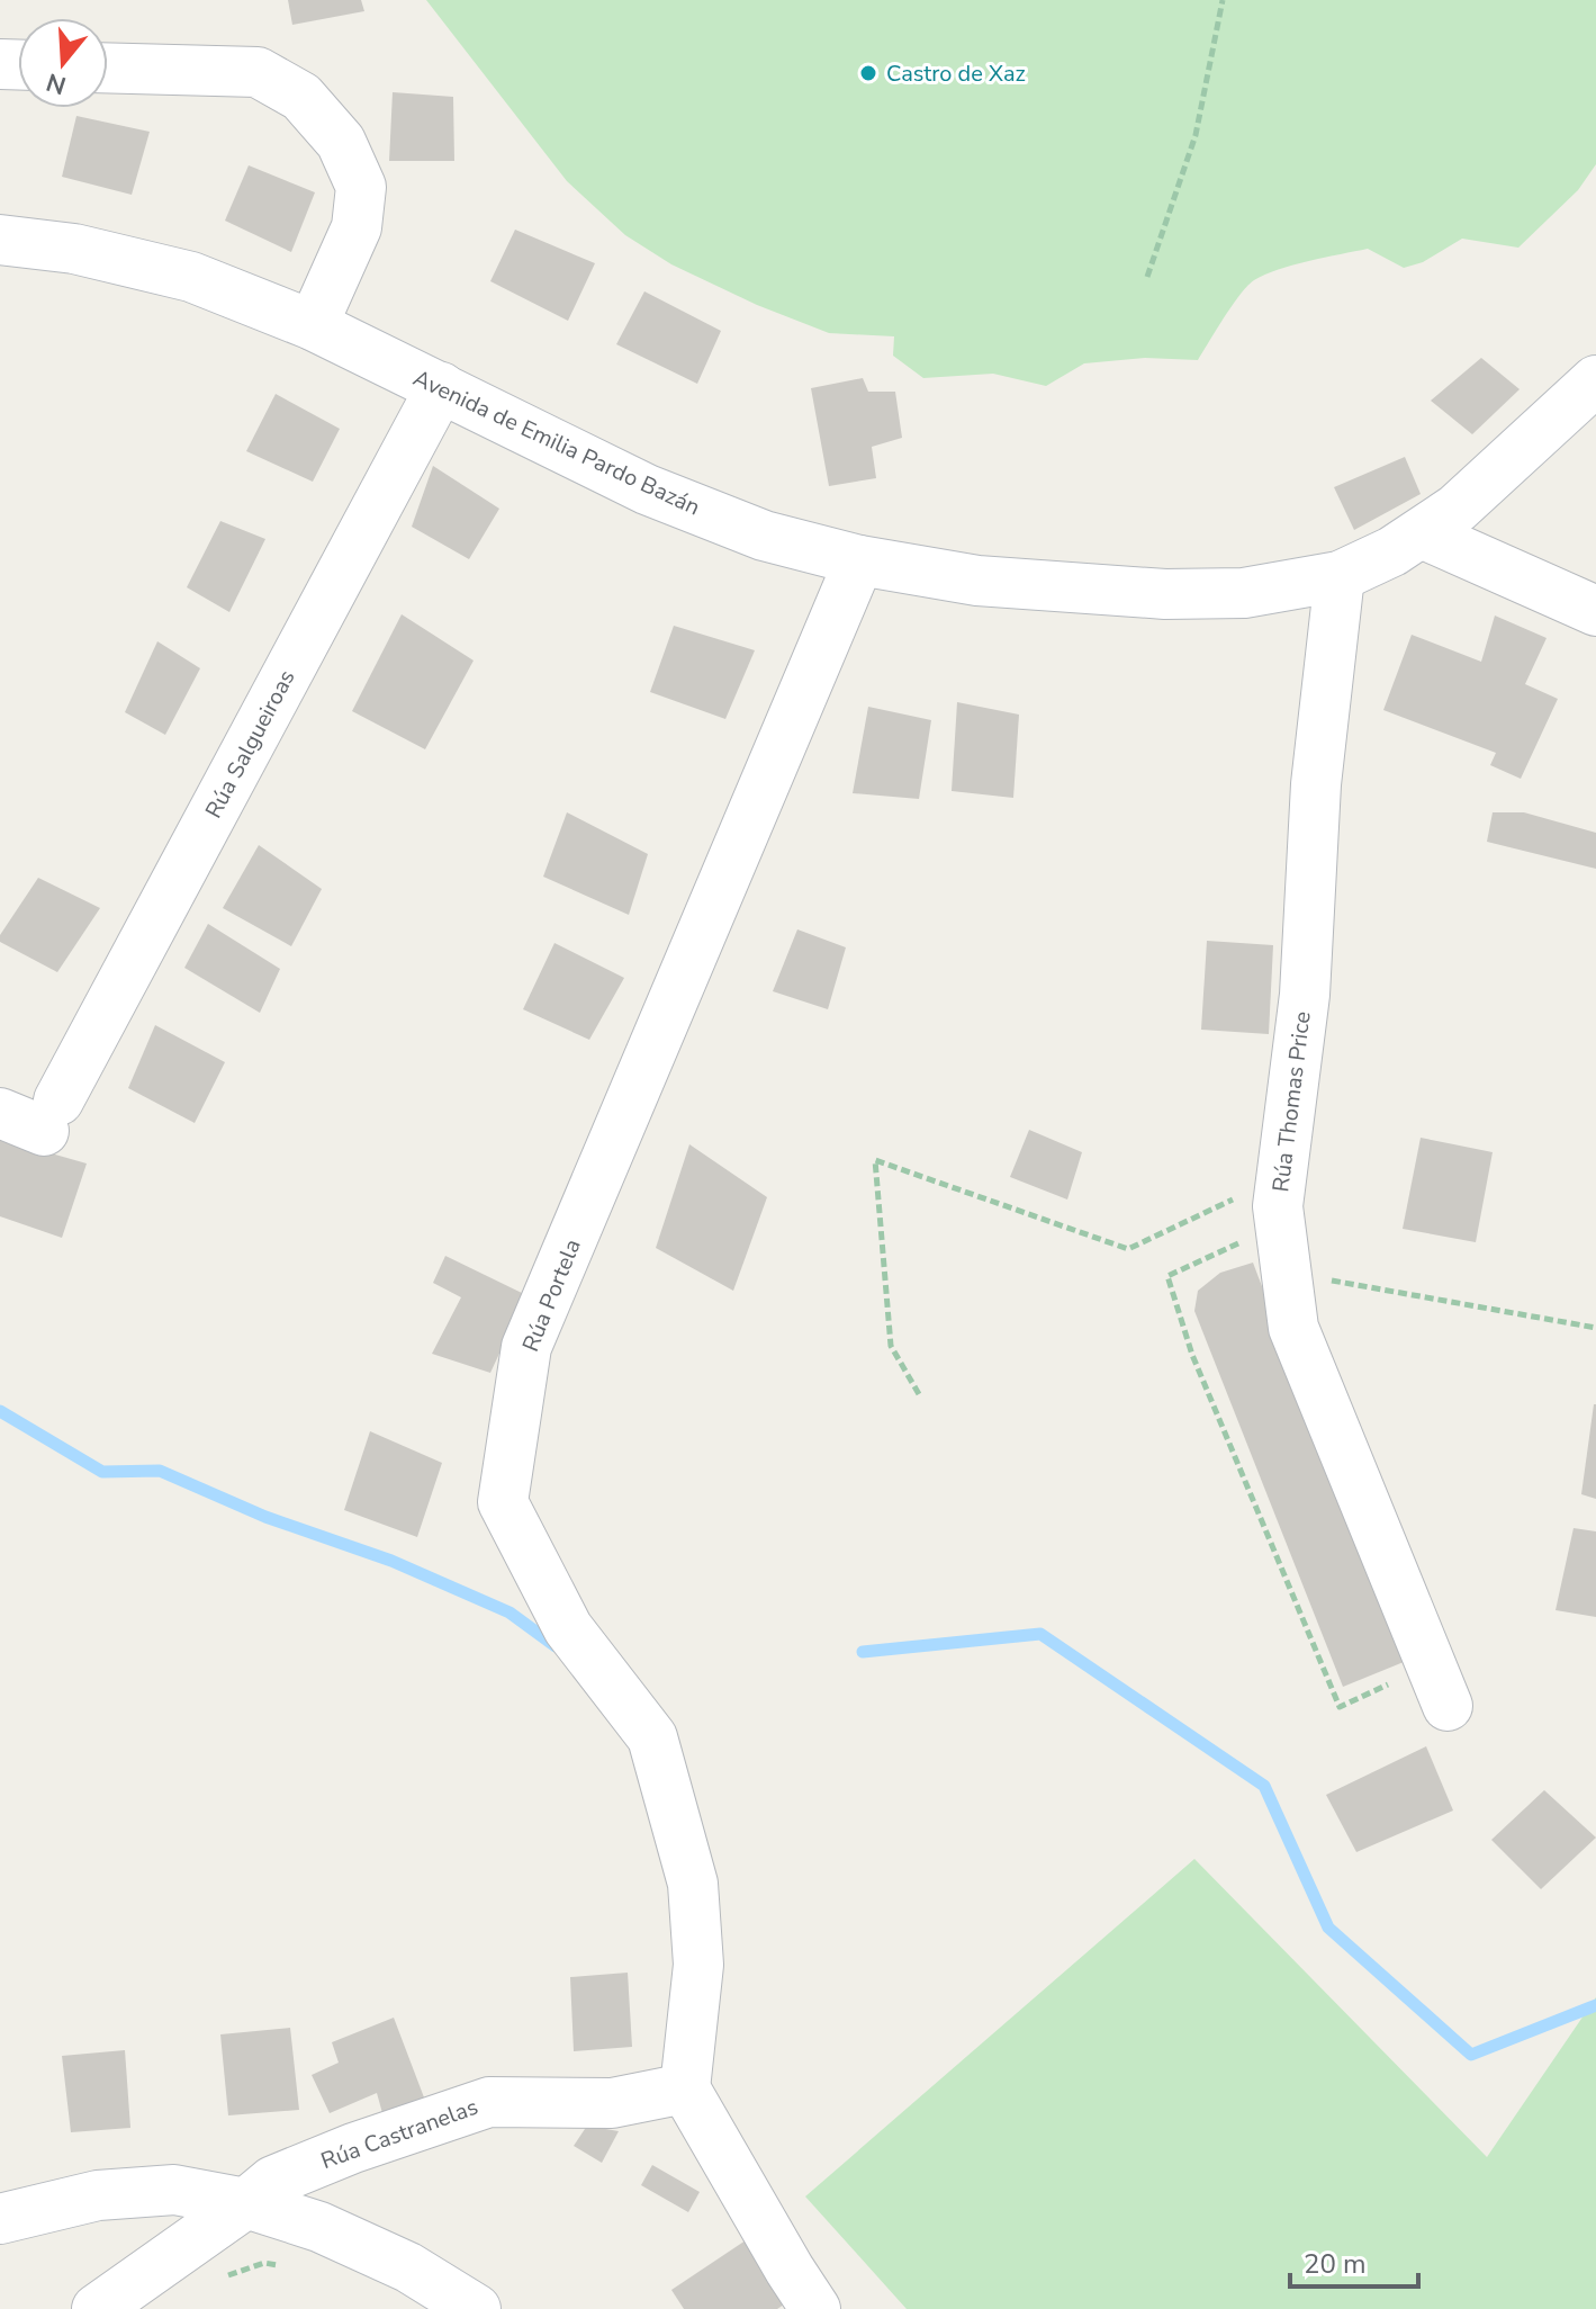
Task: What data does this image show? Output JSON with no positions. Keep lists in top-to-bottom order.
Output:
{
  "streets": {
    "street": [
      "Avenida de Emilia Pardo Bazán",
      "Rúa Salgueiroas",
      "Rúa Thomas Price",
      "Rúa Portela",
      "Rúa Castranelas"
    ]
  },
  "crossings": [
    ["Avenida de Emilia Pardo Bazán", "Rúa Salgueiroas"],
    ["Avenida de Emilia Pardo Bazán", "Rúa Thomas Price"],
    ["Avenida de Emilia Pardo Bazán", "Rúa Portela"],
    ["Rúa Portela", "Rúa Castranelas"]
  ],
  "places": ["Castro de Xaz"],
  "scale_bar": "20 m",
  "north": "bottom"
}
